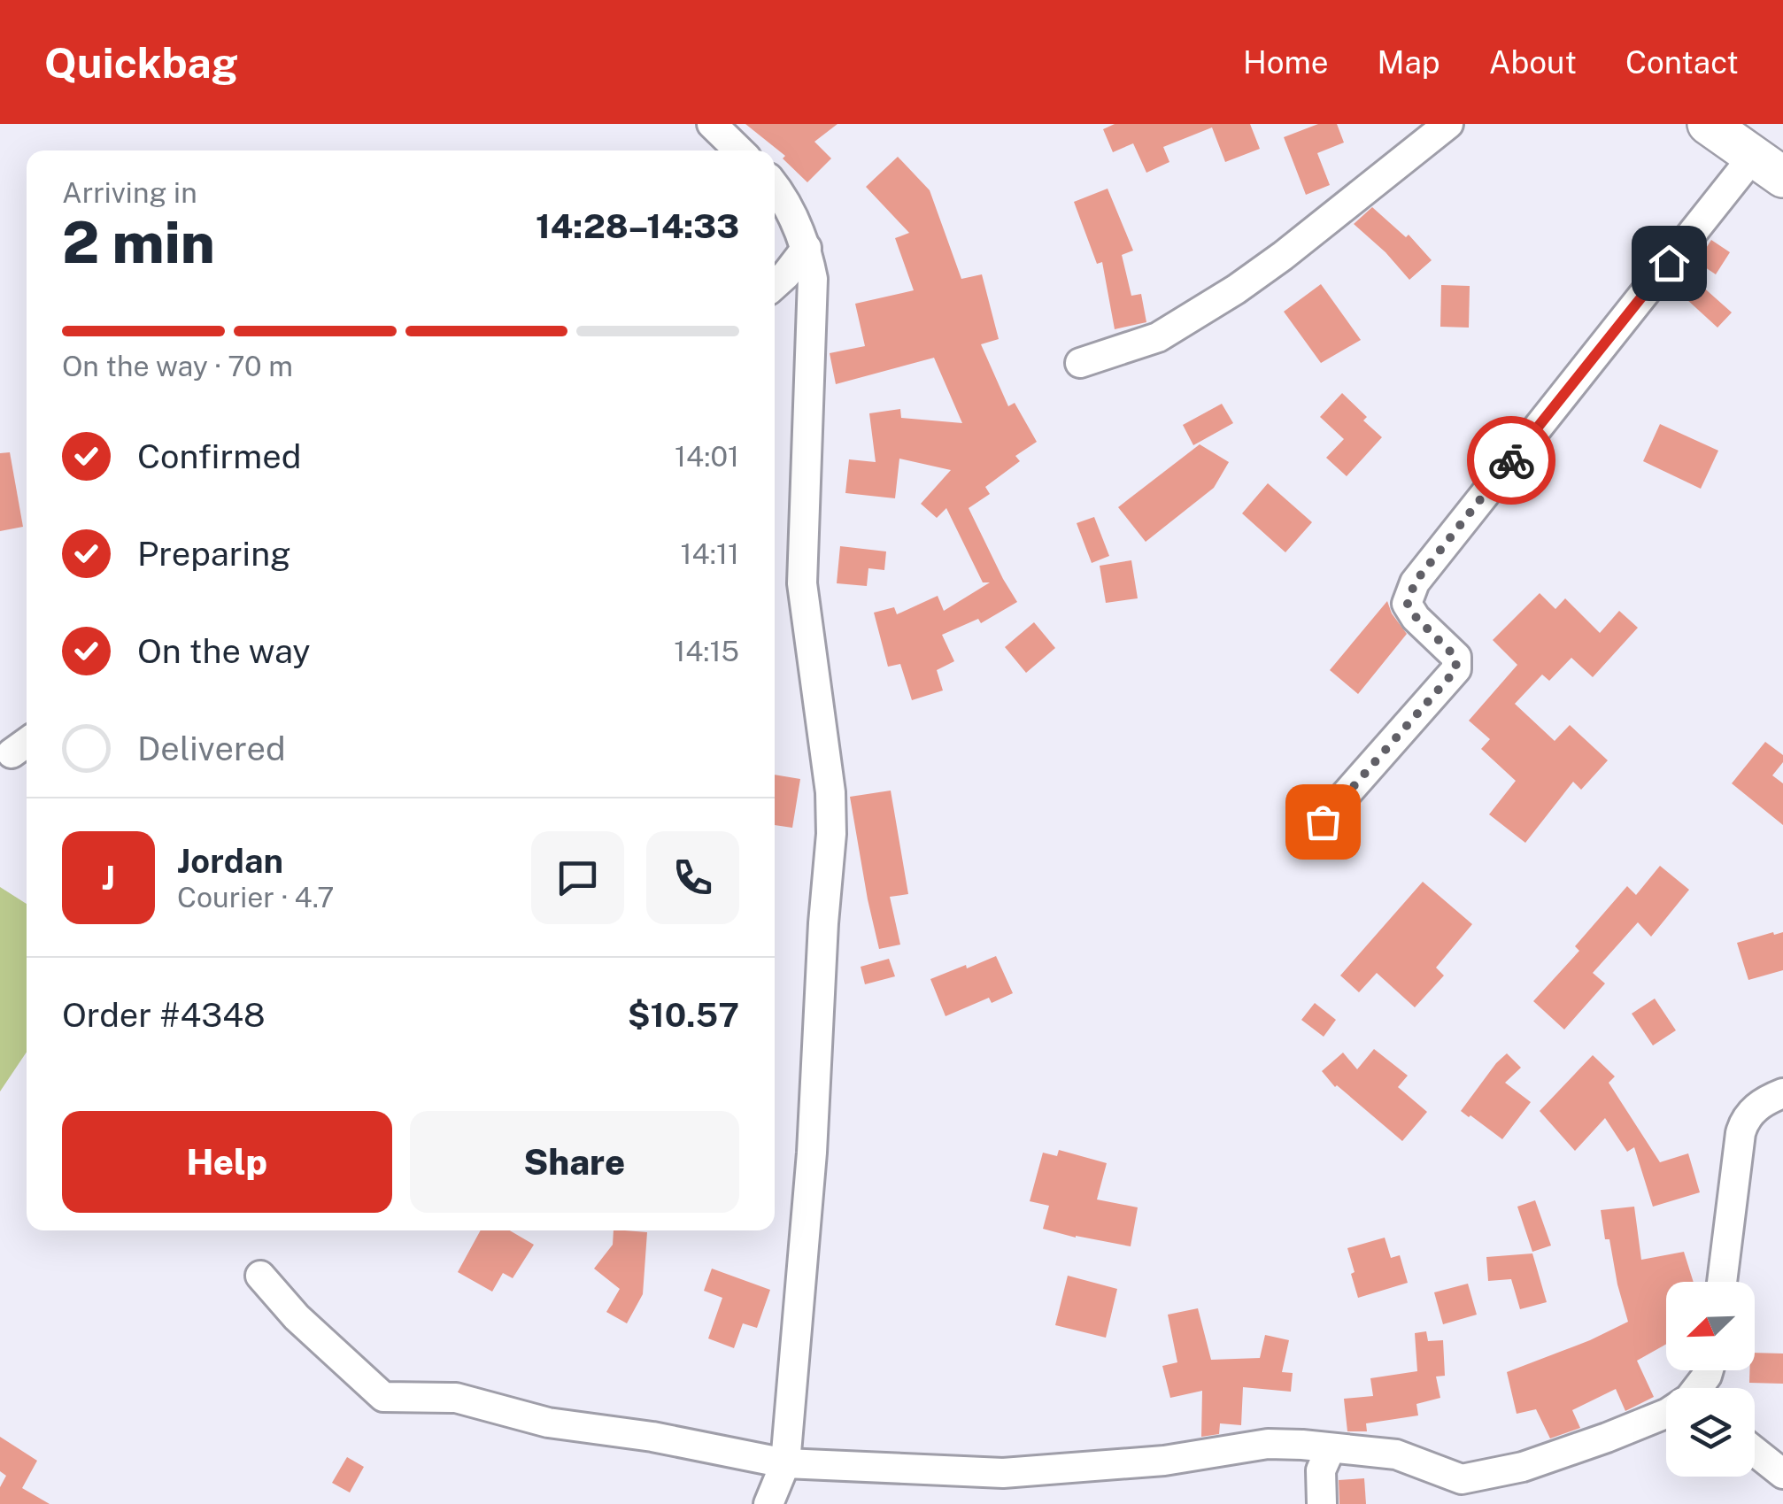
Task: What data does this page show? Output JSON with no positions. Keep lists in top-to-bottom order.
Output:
{
  "north": "bottom left",
  "page": {
    "header": "Quickbag",
    "nav": [
      "Home",
      "Map",
      "About",
      "Contact"
    ],
    "heading": ["2 min", "Arriving in", "14:28–14:33"],
    "panel": [
      "Jordan",
      "Courier · 4.7",
      "Order #4348",
      "$10.57"
    ],
    "bar": "On the way · 70 m",
    "list": [
      ["Confirmed", "14:01"],
      ["Preparing", "14:11"],
      ["On the way", "14:15"],
      "Delivered"
    ],
    "round": "J",
    "buttons": ["Help", "Share"]
  }
}
